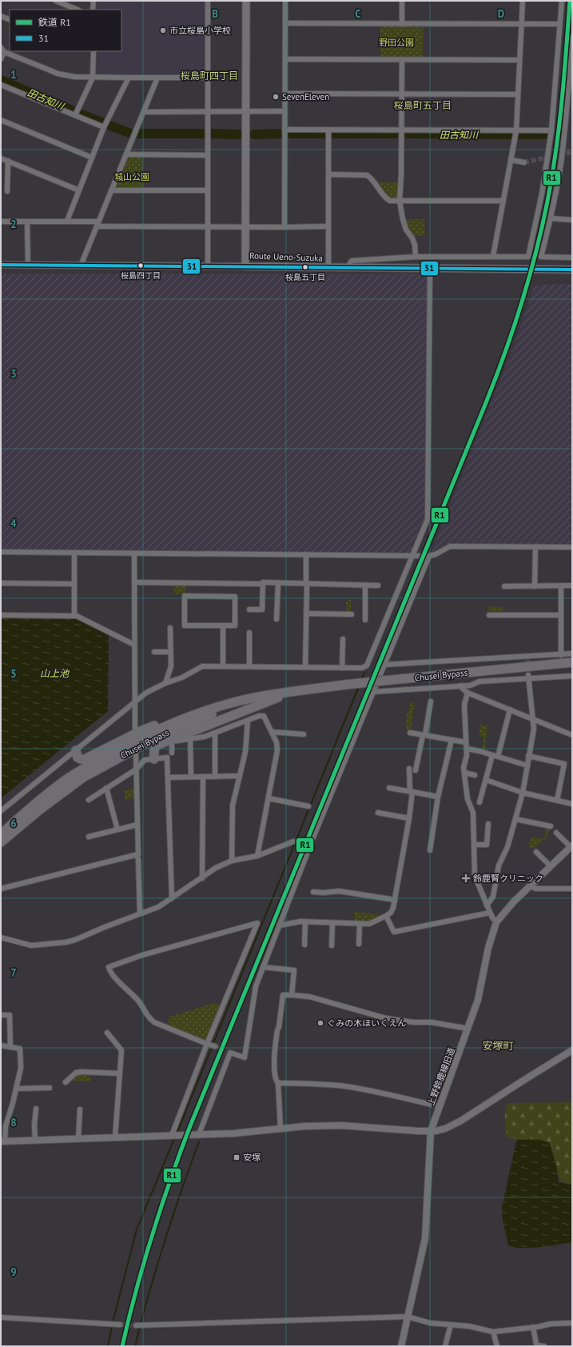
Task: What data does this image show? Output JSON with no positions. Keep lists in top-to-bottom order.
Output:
{
  "streets": {
    "highway": ["Chusei Bypass"],
    "main road": ["Route Ueno-Suzuka"],
    "street": ["上野鈴鹿線旧道"]
  },
  "districts": ["桜島町四丁目", "桜島町五丁目", "安塚町"],
  "water": ["田古知川", "山上池"],
  "parks": ["野田公園", "城山公園"],
  "places": {
    "other": [
      "市立桜島小学校",
      "SevenEleven",
      "桜島四丁目",
      "桜島五丁目",
      "ぐみの木ほいくえん"
    ],
    "health": ["鈴鹿腎クリニック"],
    "transit": ["安塚"]
  },
  "lines": ["rail line R1", "transit line 31"],
  "legend": ["鉄道 R1", "31"],
  "grid": {
    "columns": ["B", "C", "D"],
    "rows": [
      "1",
      "2",
      "3",
      "4",
      "5",
      "6",
      "7",
      "8",
      "9"
    ]
  }
}
